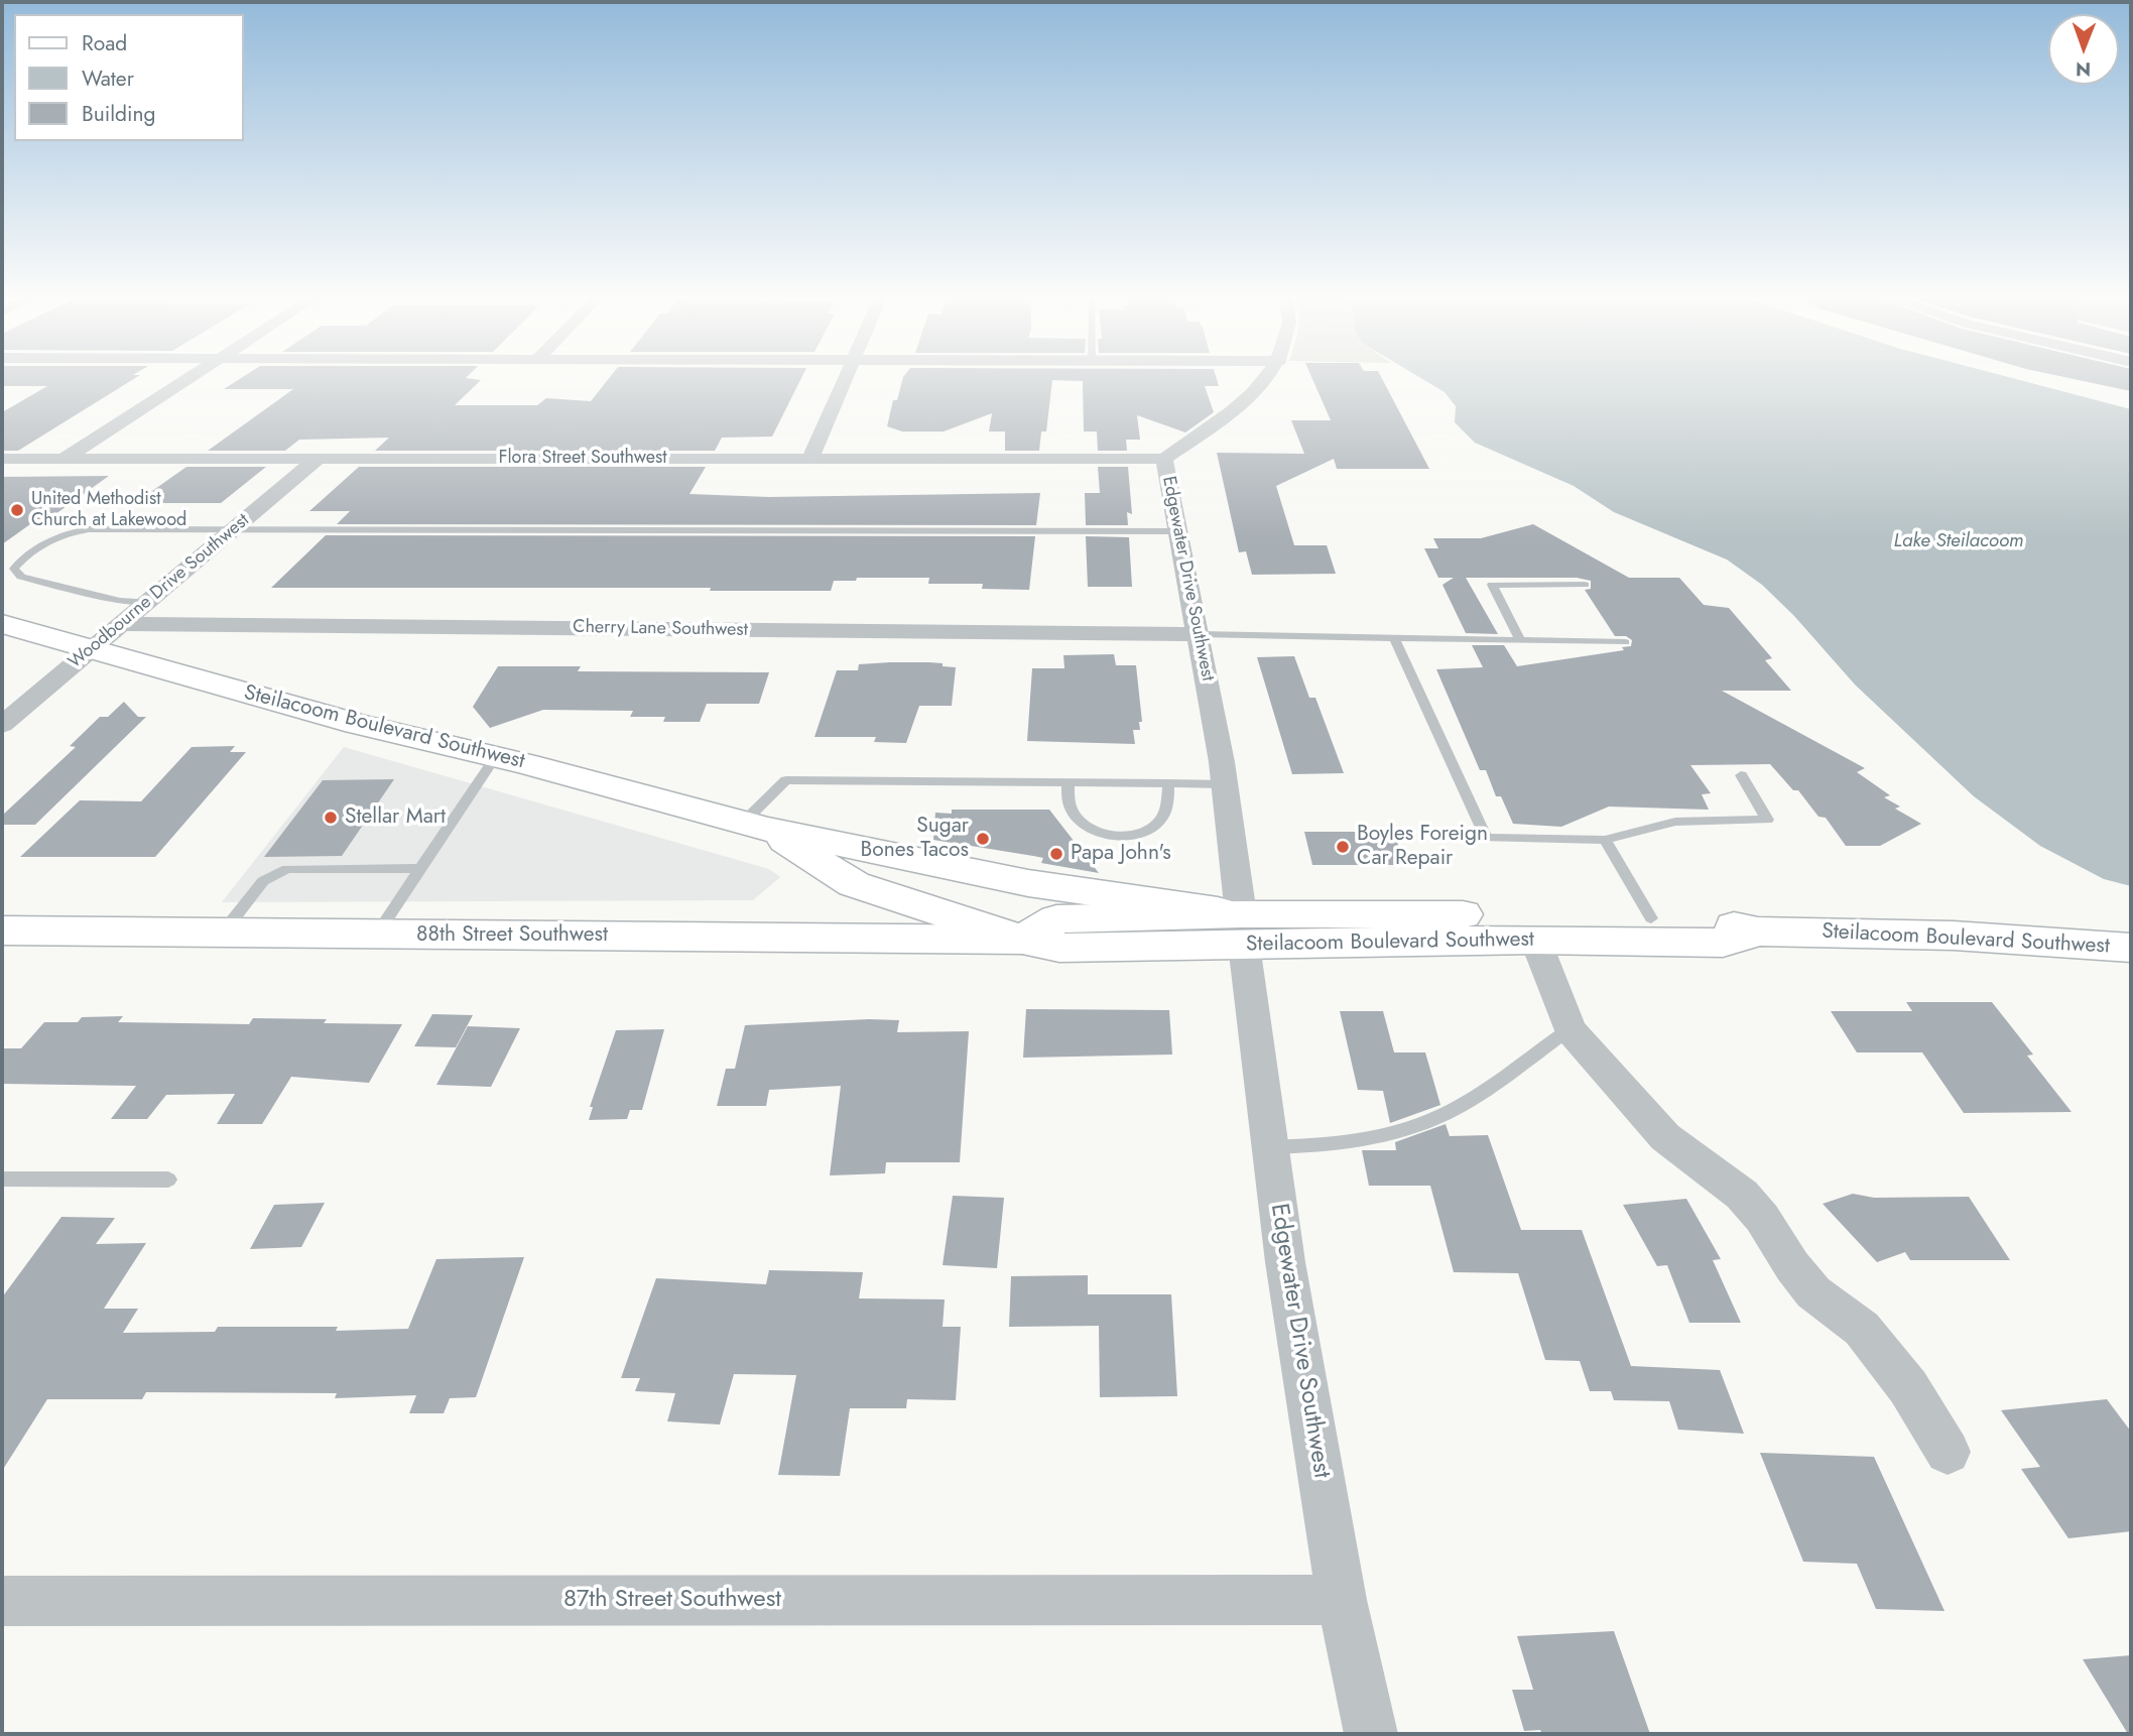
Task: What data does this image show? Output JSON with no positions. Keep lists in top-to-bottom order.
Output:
{
  "streets": {
    "main road": ["Steilacoom Boulevard Southwest", "88th Street Southwest"],
    "street": [
      "Flora Street Southwest",
      "Edgewater Drive Southwest",
      "Woodbourne Drive Southwest",
      "Cherry Lane Southwest",
      "87th Street Southwest"
    ]
  },
  "crossings": [
    ["Flora Street Southwest", "Edgewater Drive Southwest"],
    ["Flora Street Southwest", "Woodbourne Drive Southwest"],
    ["Edgewater Drive Southwest", "Cherry Lane Southwest"],
    ["Edgewater Drive Southwest", "Steilacoom Boulevard Southwest"],
    ["Edgewater Drive Southwest", "87th Street Southwest"],
    ["Woodbourne Drive Southwest", "Cherry Lane Southwest"],
    ["Woodbourne Drive Southwest", "Steilacoom Boulevard Southwest"],
    ["Steilacoom Boulevard Southwest", "88th Street Southwest"]
  ],
  "water": ["Lake Steilacoom"],
  "places": [
    "United Methodist Church at Lakewood",
    "Stellar Mart",
    "Sugar Bones Tacos",
    "Boyles Foreign Car Repair",
    "Papa John's"
  ],
  "legend": ["Road", "Water", "Building"],
  "north": "bottom"
}
